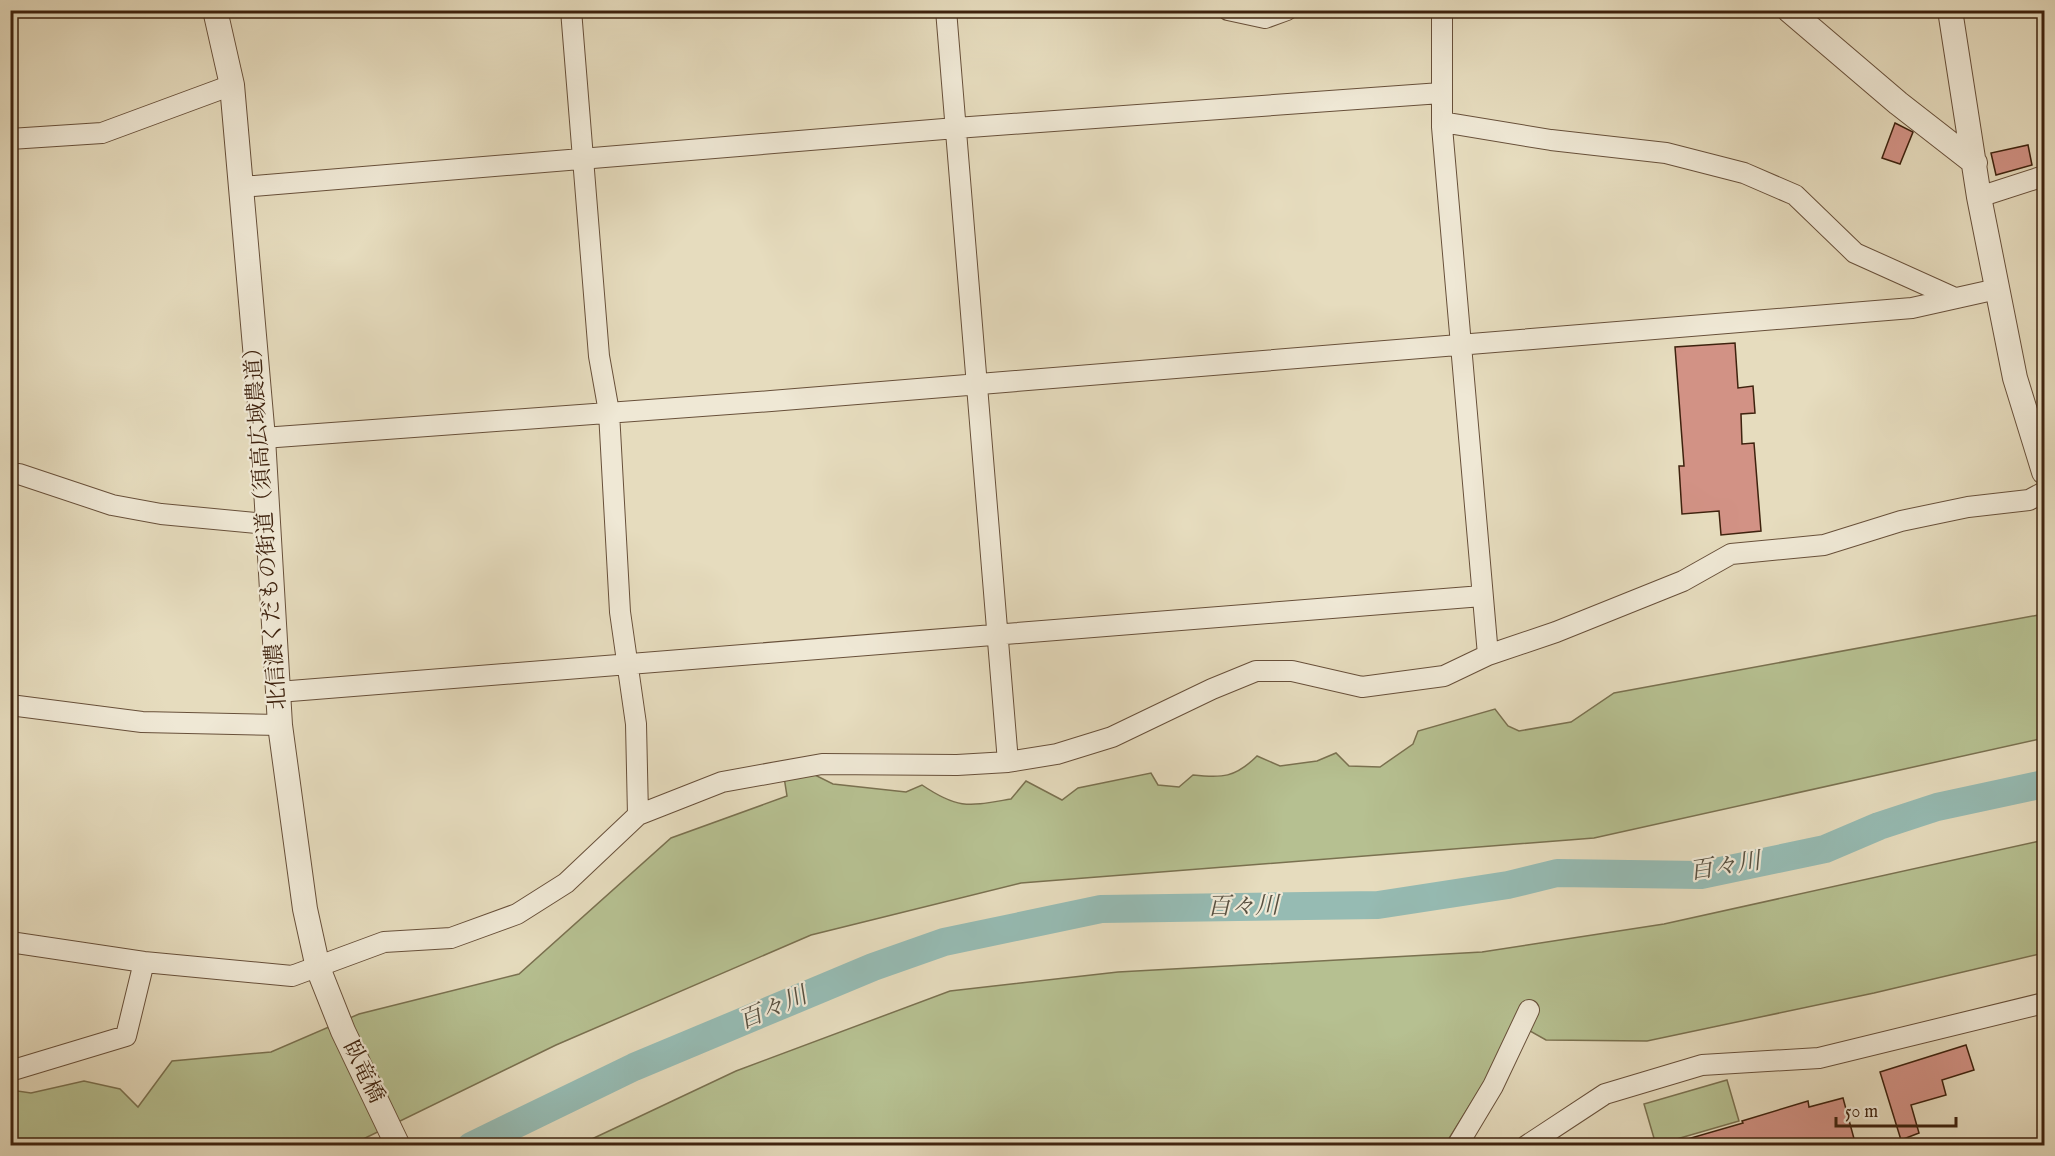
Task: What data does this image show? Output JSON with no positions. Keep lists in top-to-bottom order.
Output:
{
  "streets": {
    "street": ["北信濃くだもの街道（須高広域農道）", "臥竜橋"]
  },
  "crossings": [
    ["北信濃くだもの街道（須高広域農道）", "臥竜橋"]
  ],
  "water": ["百々川"],
  "scale_bar": "50 m"
}
